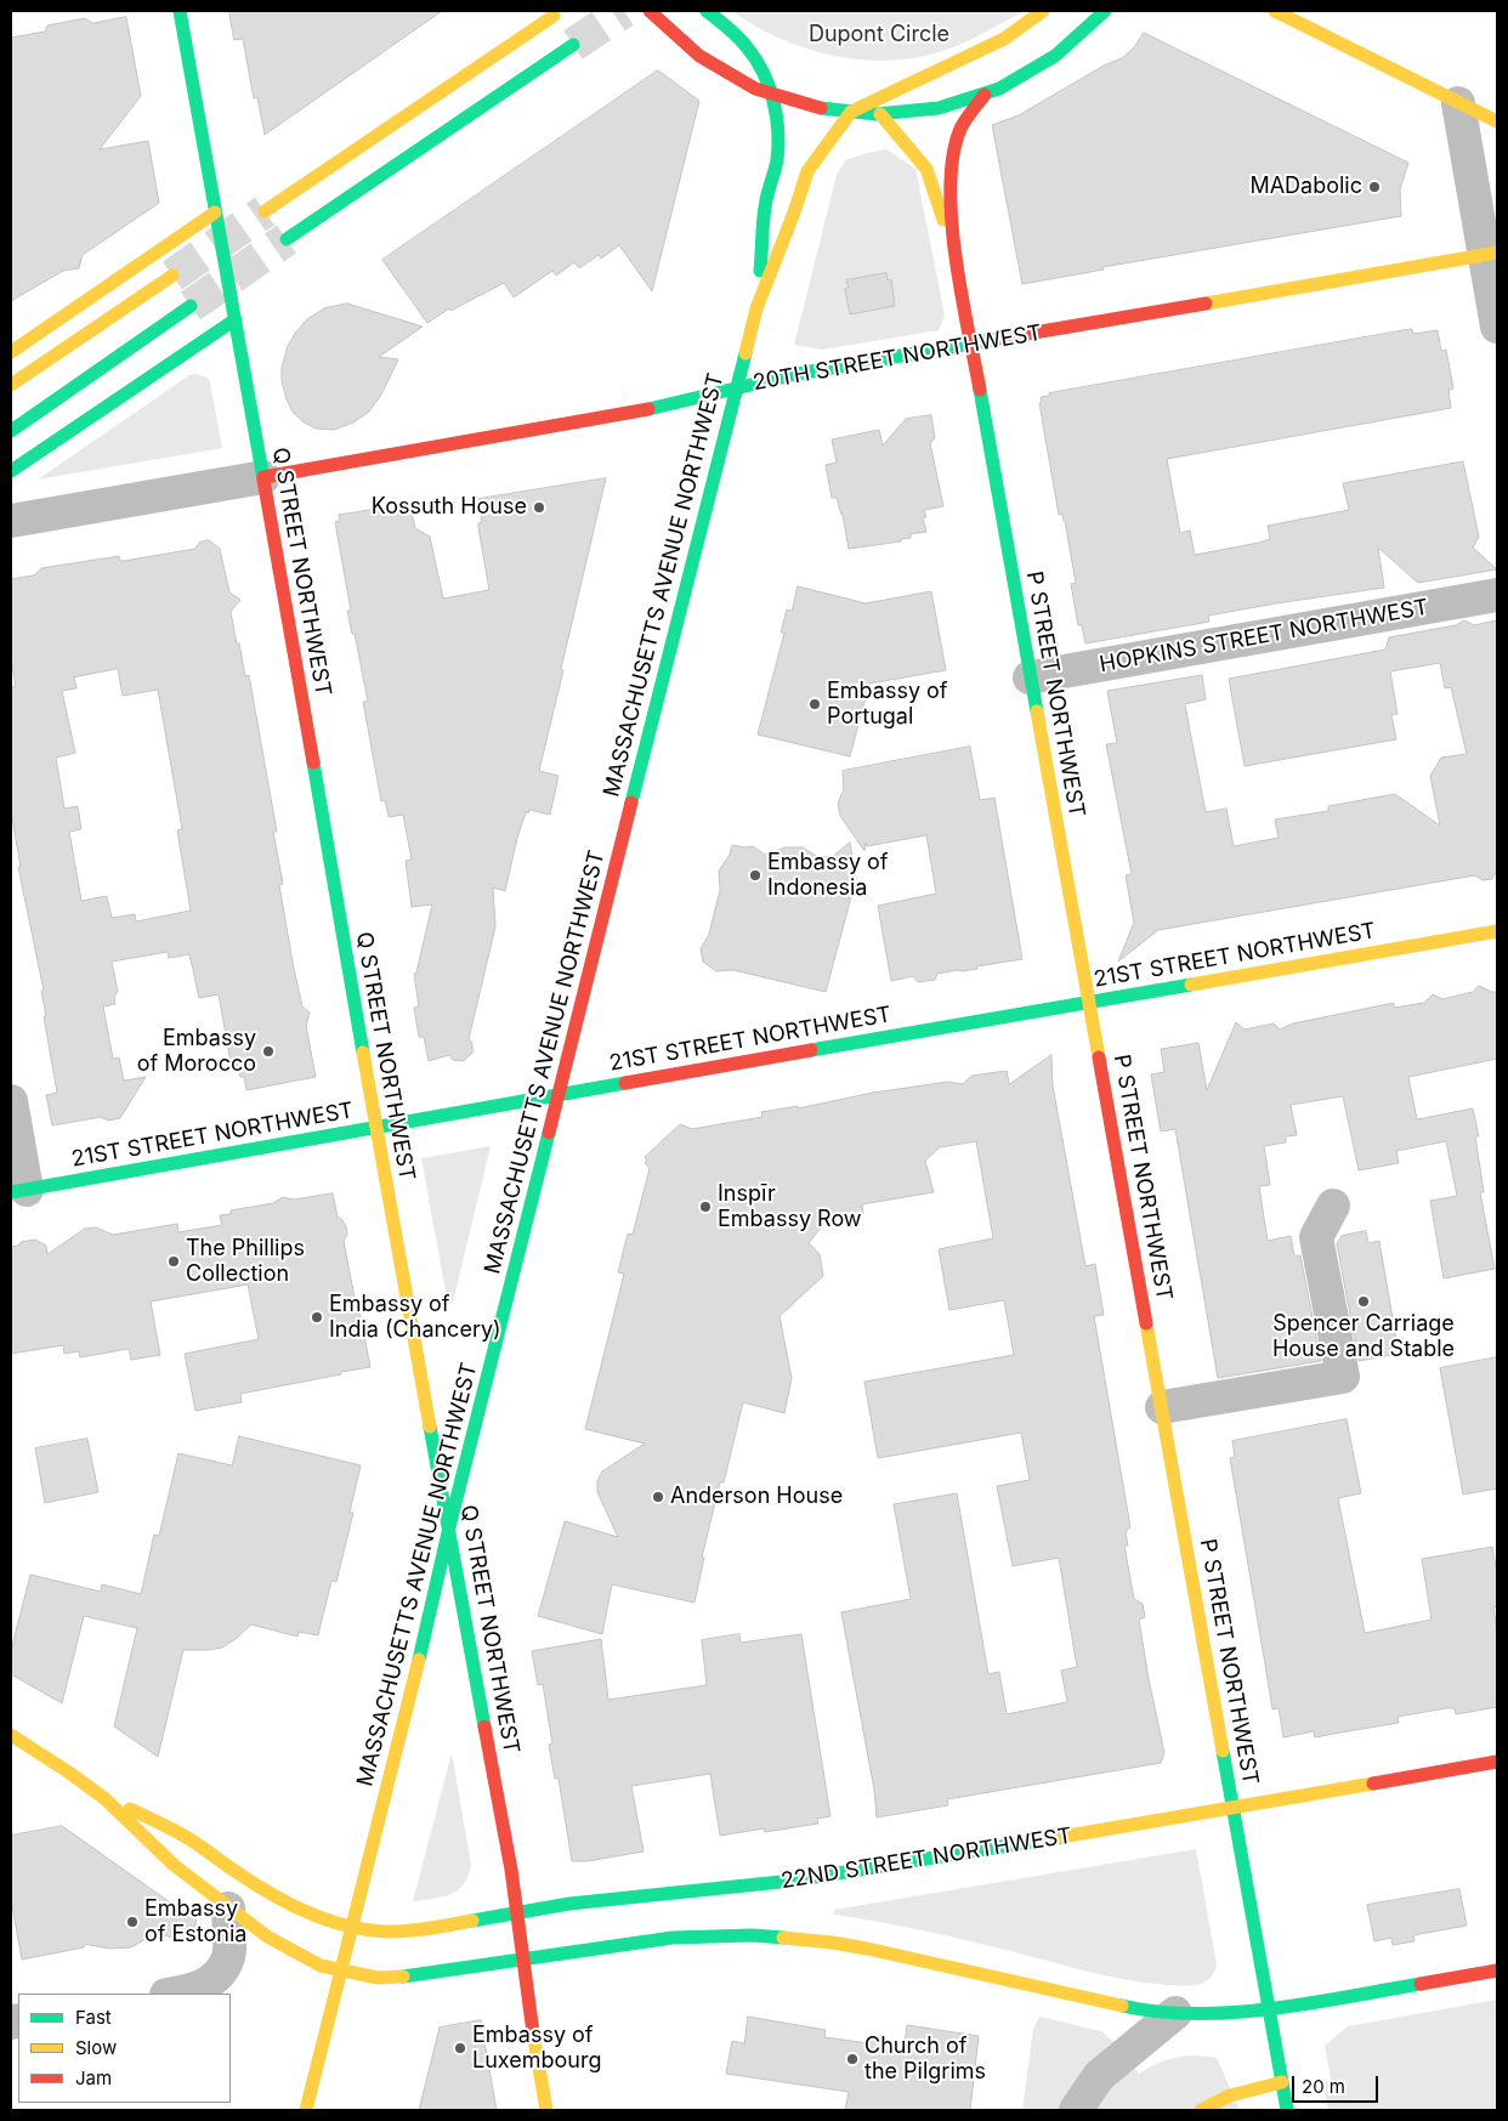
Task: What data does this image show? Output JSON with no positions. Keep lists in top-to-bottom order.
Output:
{
  "streets": {
    "main road": [
      "20TH STREET NORTHWEST",
      "Q STREET NORTHWEST",
      "MASSACHUSETTS AVENUE NORTHWEST",
      "P STREET NORTHWEST",
      "21ST STREET NORTHWEST",
      "22ND STREET NORTHWEST"
    ],
    "street": ["HOPKINS STREET NORTHWEST"]
  },
  "crossings": [
    ["20TH STREET NORTHWEST", "Q STREET NORTHWEST"],
    ["20TH STREET NORTHWEST", "MASSACHUSETTS AVENUE NORTHWEST"],
    ["20TH STREET NORTHWEST", "P STREET NORTHWEST"],
    ["Q STREET NORTHWEST", "MASSACHUSETTS AVENUE NORTHWEST"],
    ["Q STREET NORTHWEST", "21ST STREET NORTHWEST"],
    ["Q STREET NORTHWEST", "22ND STREET NORTHWEST"],
    ["MASSACHUSETTS AVENUE NORTHWEST", "21ST STREET NORTHWEST"],
    ["MASSACHUSETTS AVENUE NORTHWEST", "22ND STREET NORTHWEST"],
    ["HOPKINS STREET NORTHWEST", "P STREET NORTHWEST"],
    ["P STREET NORTHWEST", "21ST STREET NORTHWEST"],
    ["P STREET NORTHWEST", "22ND STREET NORTHWEST"]
  ],
  "parks": ["Dupont Circle"],
  "places": [
    "MADabolic",
    "Kossuth House",
    "Embassy of Portugal",
    "Embassy of Indonesia",
    "Embassy of Morocco",
    "Inspīr Embassy Row",
    "The Phillips Collection",
    "Spencer Carriage House and Stable",
    "Embassy of India (Chancery)",
    "Anderson House",
    "Embassy of Estonia",
    "Embassy of Luxembourg",
    "Church of the Pilgrims"
  ],
  "legend": ["Fast", "Slow", "Jam"],
  "scale_bar": "20 m"
}
